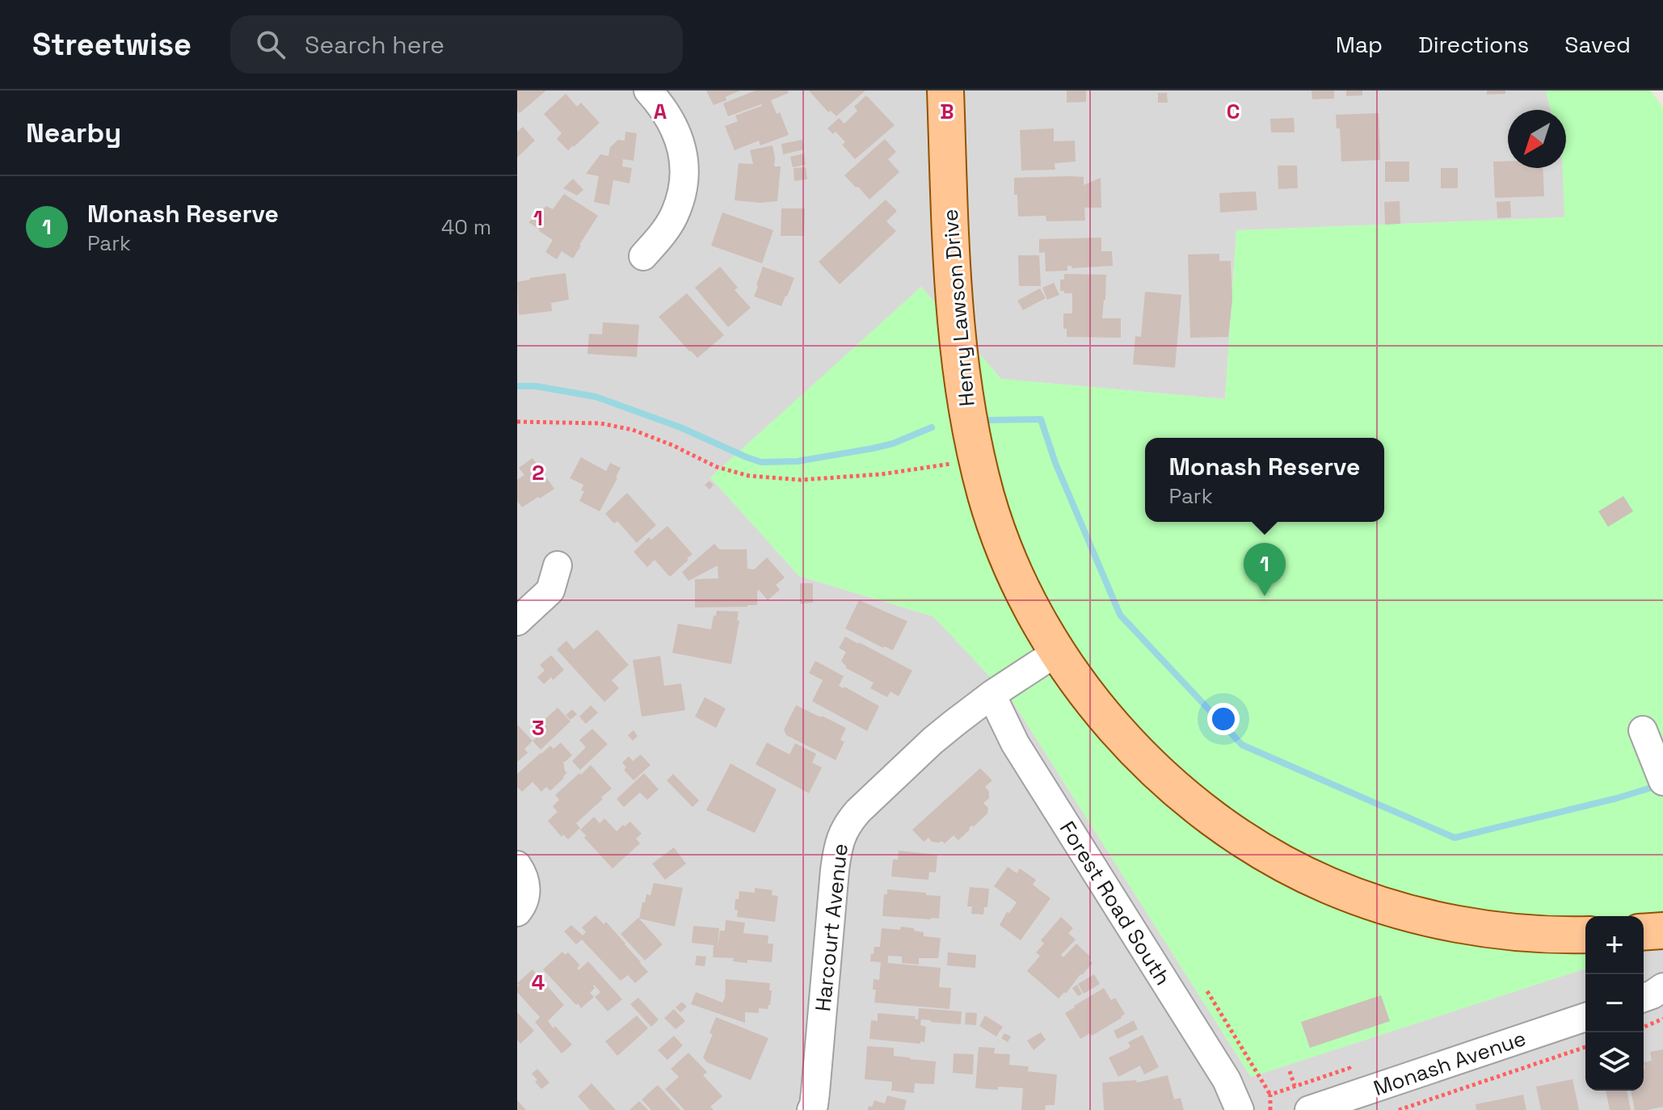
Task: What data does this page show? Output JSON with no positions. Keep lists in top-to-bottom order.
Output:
{
  "streets": {
    "main road": ["Henry Lawson Drive"],
    "street": ["Forest Road South", "Harcourt Avenue", "Monash Avenue"]
  },
  "crossings": [
    ["Henry Lawson Drive", "Harcourt Avenue"],
    ["Forest Road South", "Harcourt Avenue"]
  ],
  "north": "bottom left",
  "page": {
    "header": "Streetwise",
    "search": "Search here",
    "nav": ["Map", "Directions", "Saved"],
    "heading": "Nearby",
    "list": [
      {
        "mark": "1",
        "name": "Monash Reserve",
        "note": "Park",
        "value": "40 m"
      }
    ],
    "popup": ["Monash Reserve", "Park"],
    "pins": "1",
    "map_buttons": ["+", "−"]
  },
  "grid": {
    "columns": ["A", "B", "C"],
    "rows": [
      "1",
      "2",
      "3",
      "4"
    ]
  }
}
